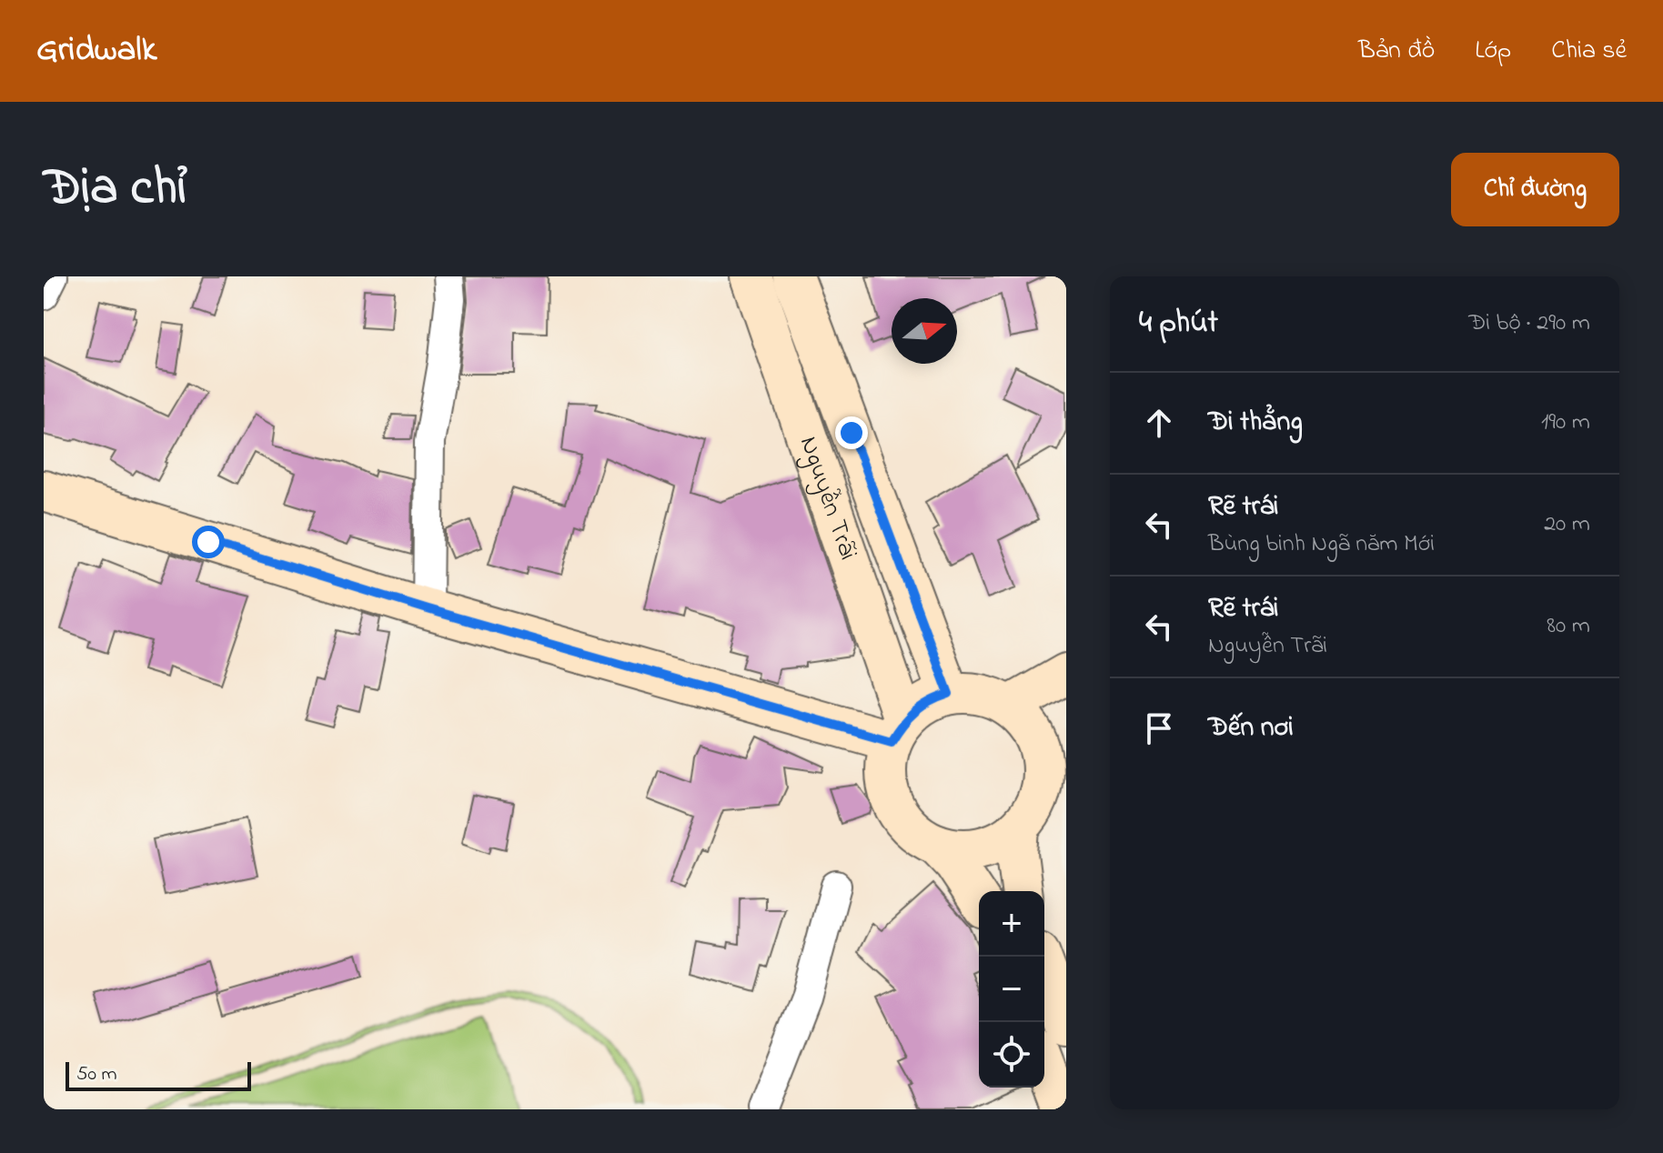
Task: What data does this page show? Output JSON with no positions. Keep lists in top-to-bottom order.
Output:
{
  "streets": {
    "main road": ["Nguyễn Trãi"]
  },
  "scale_bar": "50 m",
  "north": "right",
  "page": {
    "header": "Gridwalk",
    "nav": ["Bản đồ", "Lớp", "Chia sẻ"],
    "title": "Địa chỉ",
    "buttons": "Chỉ đường",
    "heading": ["4 phút", "Đi bộ · 290 m"],
    "list": [
      ["Đi thẳng", "190 m"],
      ["Rẽ trái", "Bùng binh Ngã năm Mới", "20 m"],
      ["Rẽ trái", "Nguyễn Trãi", "80 m"],
      "Đến nơi"
    ],
    "map_buttons": ["+", "−"],
    "scale": "50 m"
  }
}
